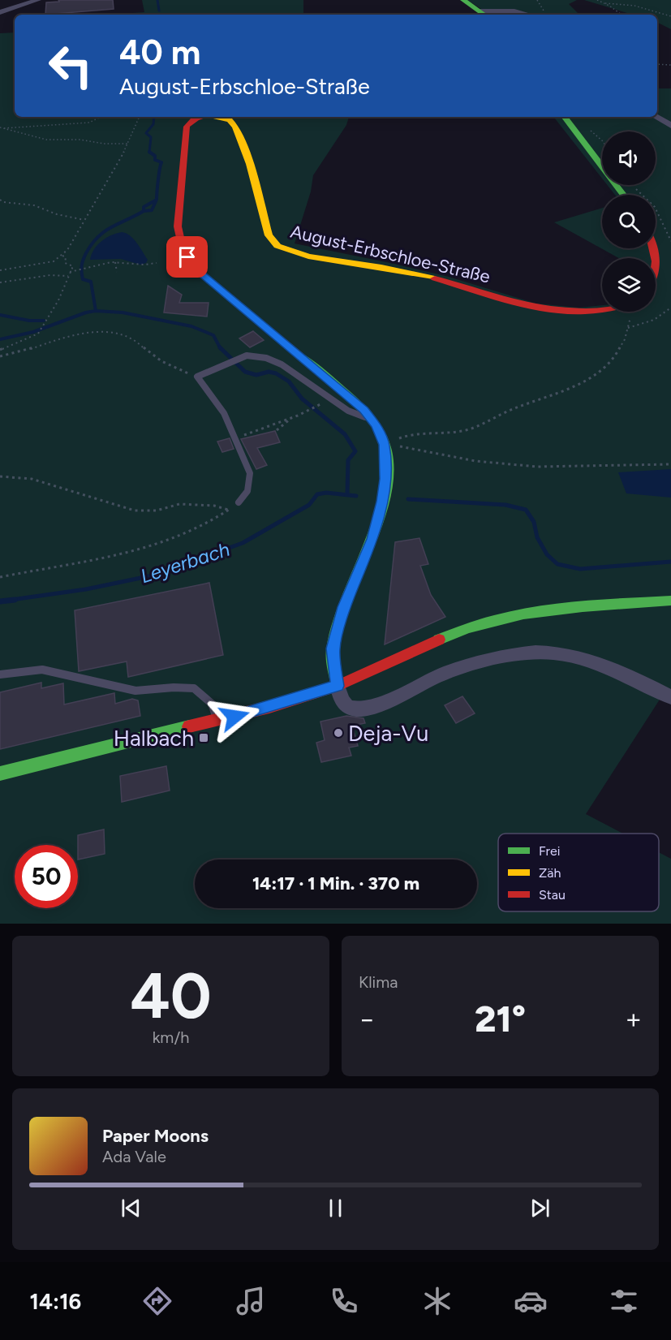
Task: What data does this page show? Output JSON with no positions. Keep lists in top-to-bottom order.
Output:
{
  "streets": {
    "main road": ["August-Erbschloe-Straße"]
  },
  "water": ["Leyerbach"],
  "places": {
    "other": ["Deja-Vu"],
    "transit": ["Halbach"]
  },
  "legend": ["Frei", "Zäh", "Stau"],
  "page": {
    "turn": ["40 m", "August-Erbschloe-Straße"],
    "limit": "50",
    "trip": "14:17 · 1 Min. · 370 m",
    "tile": [
      ["40", "km/h"],
      "Klima"
    ],
    "heat": ["−", "21°", "+"],
    "song": ["Paper Moons", "Ada Vale"],
    "tabs": "14:16"
  }
}
